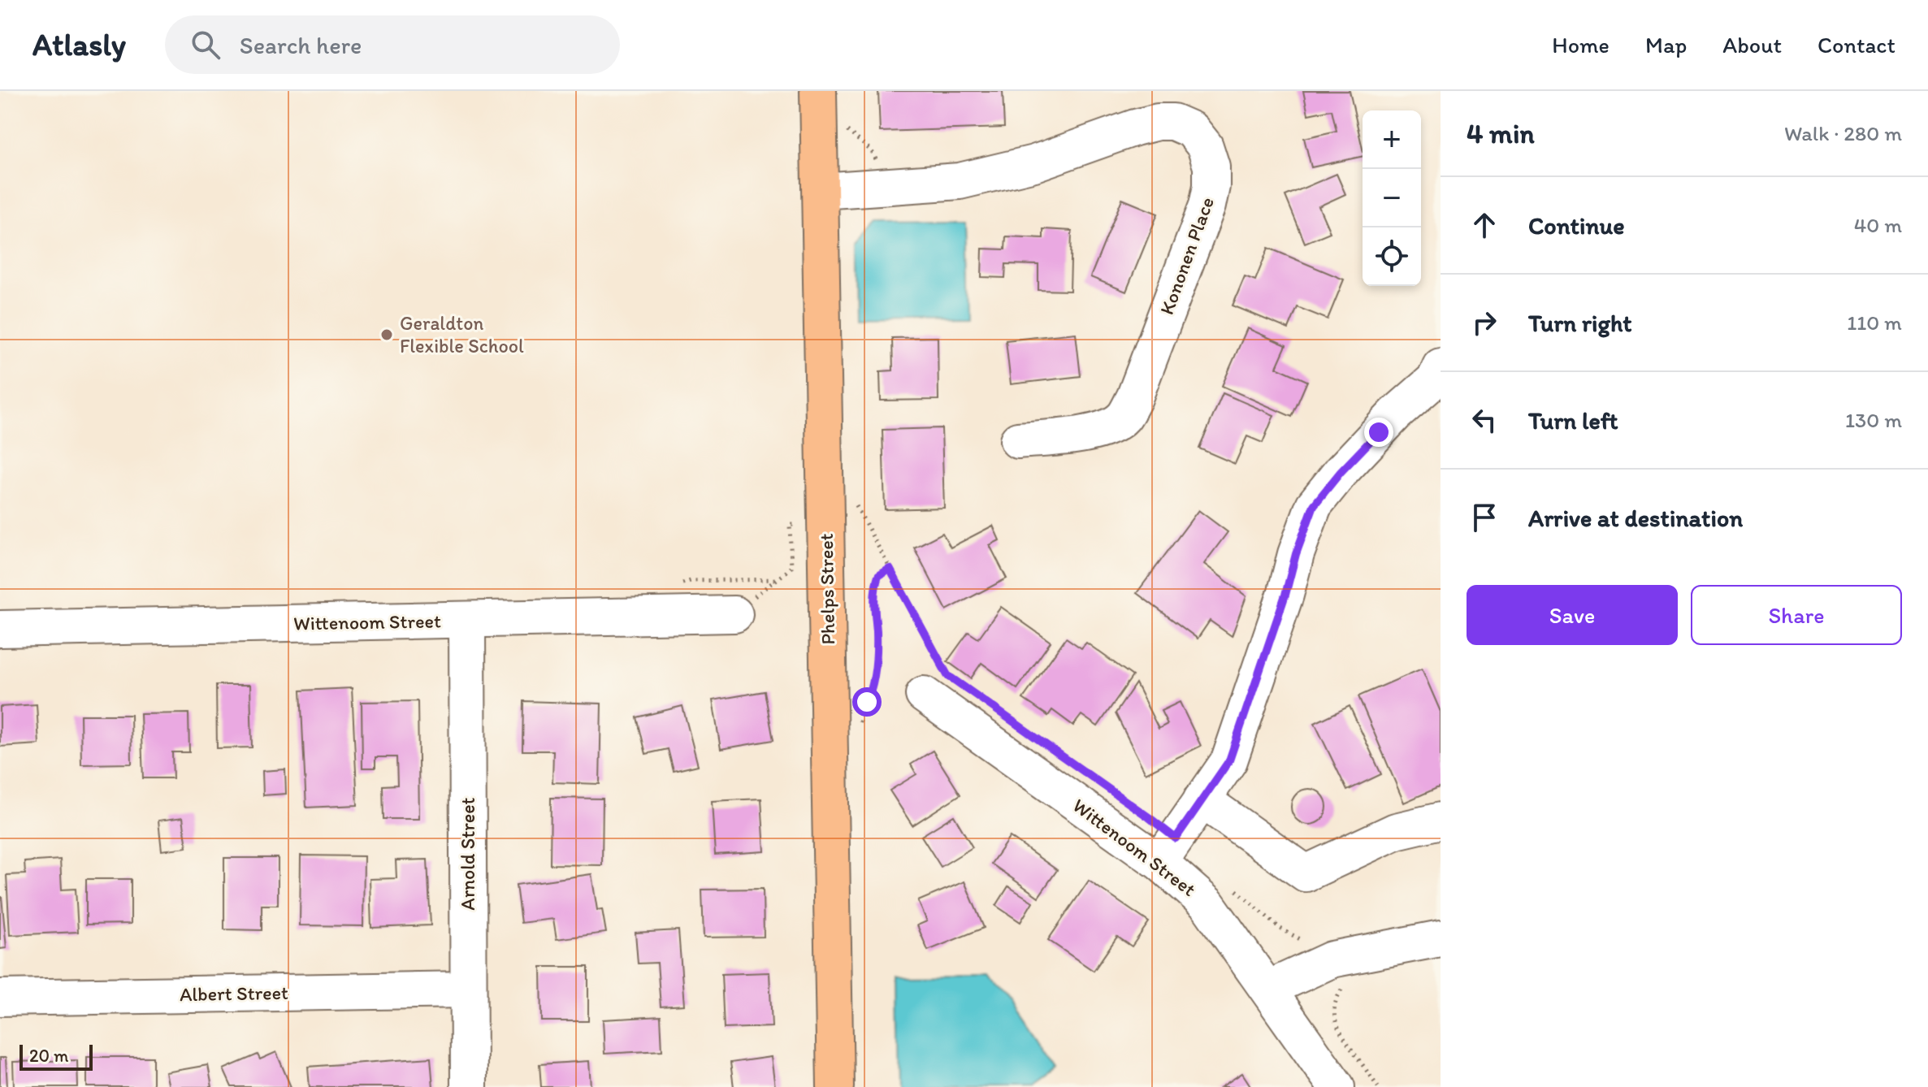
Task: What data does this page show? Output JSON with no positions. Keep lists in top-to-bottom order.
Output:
{
  "streets": {
    "main road": ["Phelps Street"],
    "street": [
      "Kononen Place",
      "Wittenoom Street",
      "Arnold Street",
      "Albert Street"
    ]
  },
  "crossings": [
    ["Kononen Place", "Phelps Street"],
    ["Wittenoom Street", "Arnold Street"],
    ["Arnold Street", "Albert Street"]
  ],
  "places": ["Geraldton Flexible School"],
  "scale_bar": "20 m",
  "page": {
    "header": "Atlasly",
    "search": "Search here",
    "nav": [
      "Home",
      "Map",
      "About",
      "Contact"
    ],
    "heading": ["4 min", "Walk · 280 m"],
    "map_buttons": ["+", "−"],
    "list": [
      ["Continue", "40 m"],
      ["Turn right", "110 m"],
      ["Turn left", "130 m"],
      "Arrive at destination"
    ],
    "buttons": ["Save", "Share"],
    "scale": "20 m"
  }
}
